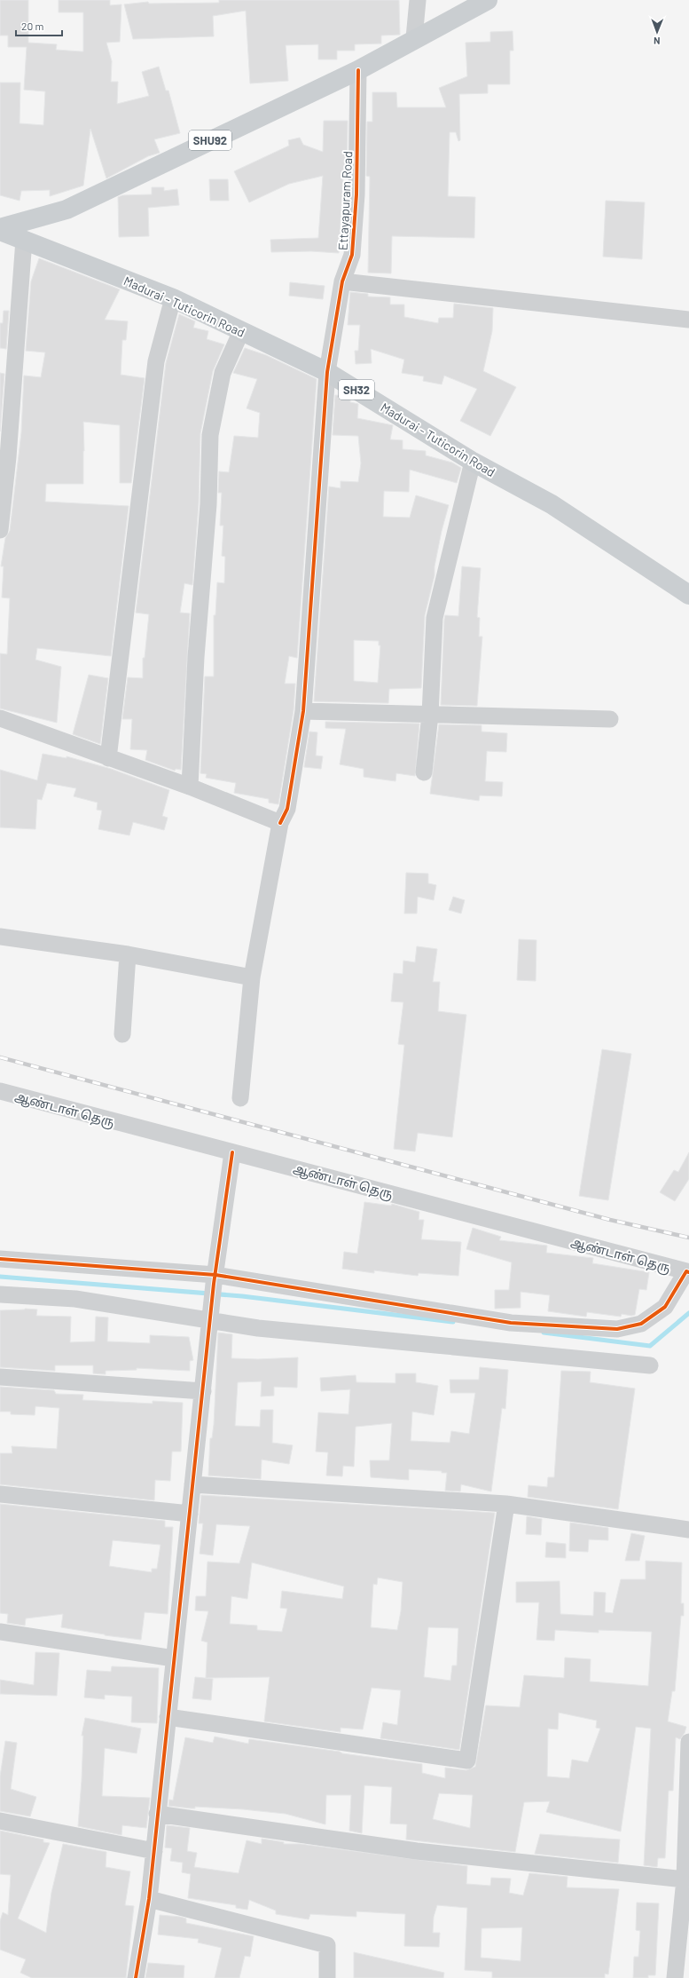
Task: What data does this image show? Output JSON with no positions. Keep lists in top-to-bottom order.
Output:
{
  "streets": {
    "main road": ["SHU92", "Madurai - Tuticorin Road", "SH32"],
    "street": ["Ettayapuram Road", "ஆண்டாள் தெரு"]
  },
  "crossings": [
    ["SHU92", "Ettayapuram Road"],
    ["SHU92", "Madurai - Tuticorin Road"],
    ["Ettayapuram Road", "Madurai - Tuticorin Road"]
  ],
  "scale_bar": "20 m",
  "north": "bottom"
}
